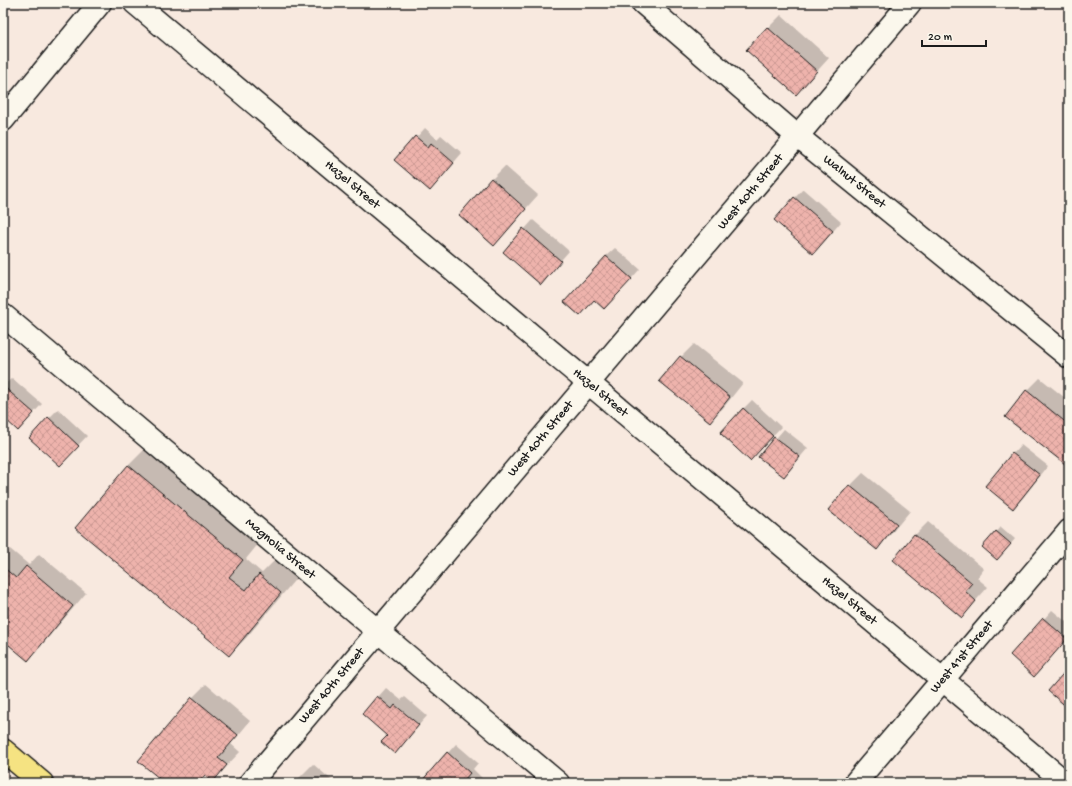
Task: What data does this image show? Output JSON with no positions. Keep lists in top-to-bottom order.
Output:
{
  "streets": {
    "street": [
      "Walnut Street",
      "Hazel Street",
      "West 40th Street",
      "Magnolia Street",
      "West 41st Street"
    ]
  },
  "crossings": [
    ["Walnut Street", "West 40th Street"],
    ["Hazel Street", "West 40th Street"],
    ["Hazel Street", "West 41st Street"],
    ["West 40th Street", "Magnolia Street"]
  ],
  "scale_bar": "20 m"
}
